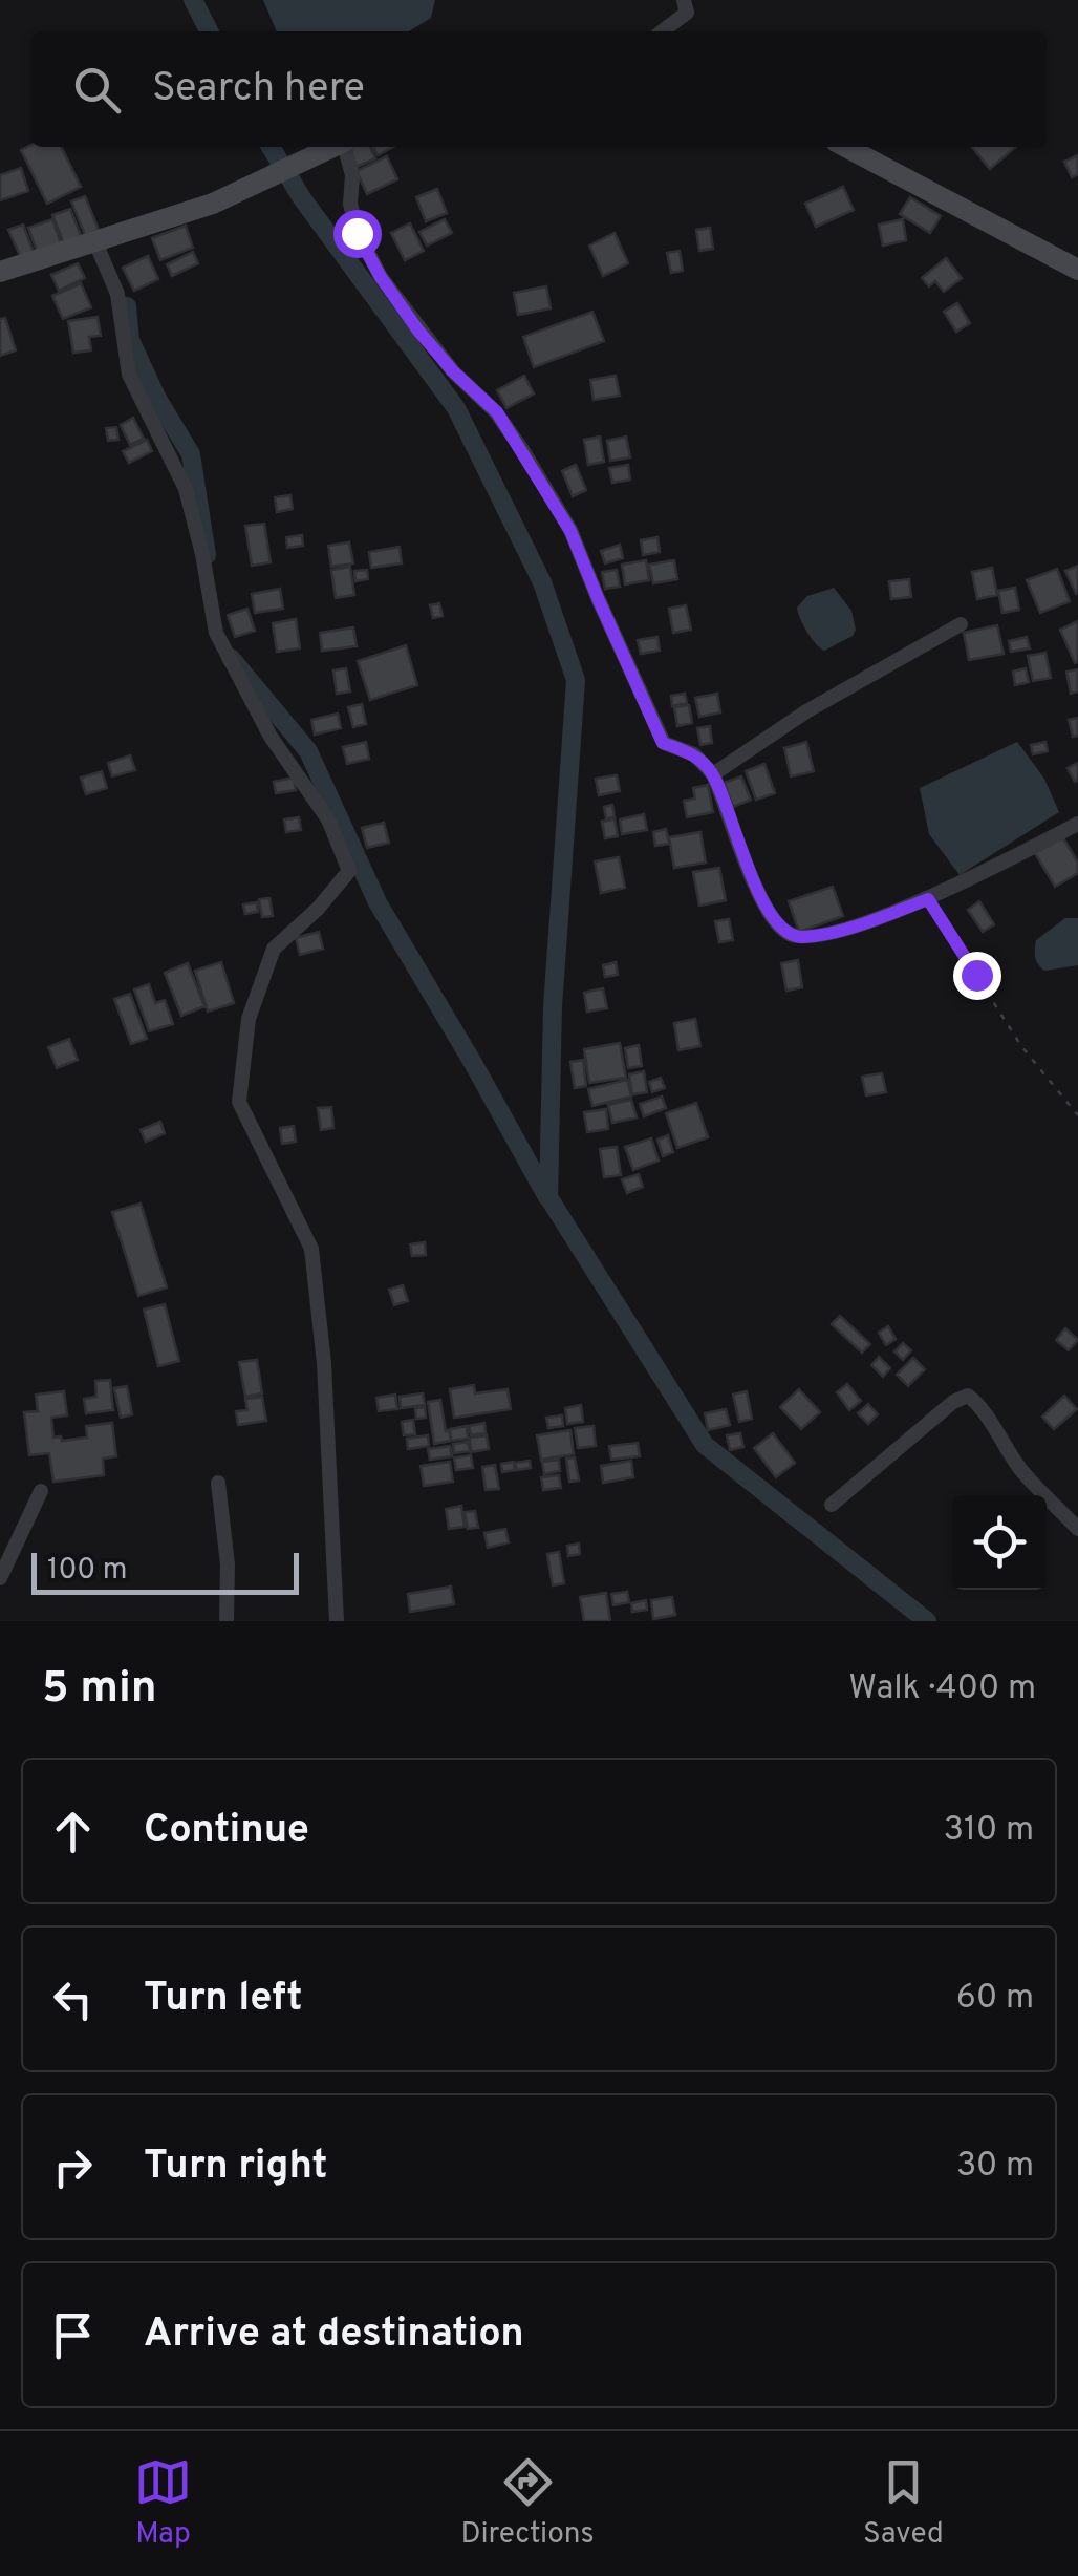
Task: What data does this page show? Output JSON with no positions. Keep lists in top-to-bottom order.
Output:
{
  "scale_bar": "100 m",
  "page": {
    "search": "Search here",
    "scale": "100 m",
    "heading": ["5 min", "Walk · 400 m"],
    "list": [
      ["Continue", "310 m"],
      ["Turn left", "60 m"],
      ["Turn right", "30 m"],
      "Arrive at destination"
    ],
    "nav": ["Map", "Directions", "Saved"]
  }
}
